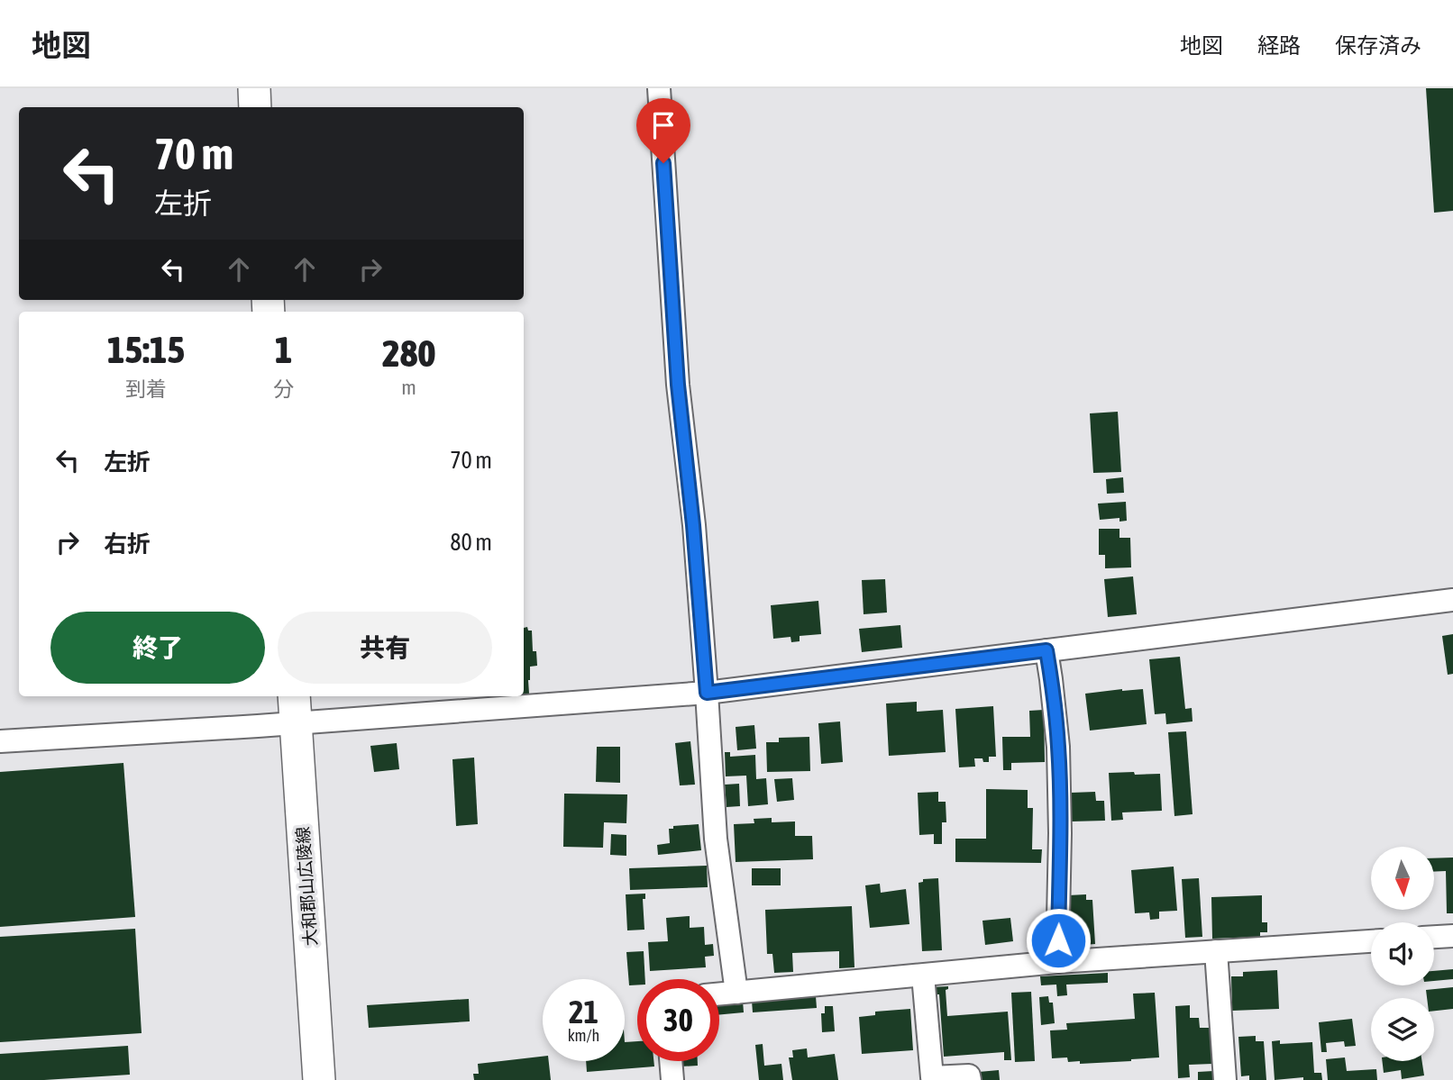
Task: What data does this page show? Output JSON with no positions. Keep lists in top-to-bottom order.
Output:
{
  "streets": {
    "main road": ["大和郡山広陵線"]
  },
  "north": "bottom",
  "page": {
    "header": "地図",
    "nav": ["地図", "経路", "保存済み"],
    "turn": ["70 m", "左折"],
    "eta": [
      "15:15",
      "到着",
      "1",
      "分",
      "280",
      "m"
    ],
    "list": [
      {
        "name": "左折",
        "value": "70 m"
      },
      {
        "name": "右折",
        "value": "80 m"
      }
    ],
    "buttons": ["終了", "共有"],
    "speed": "21 km/h",
    "limit": "30"
  }
}
